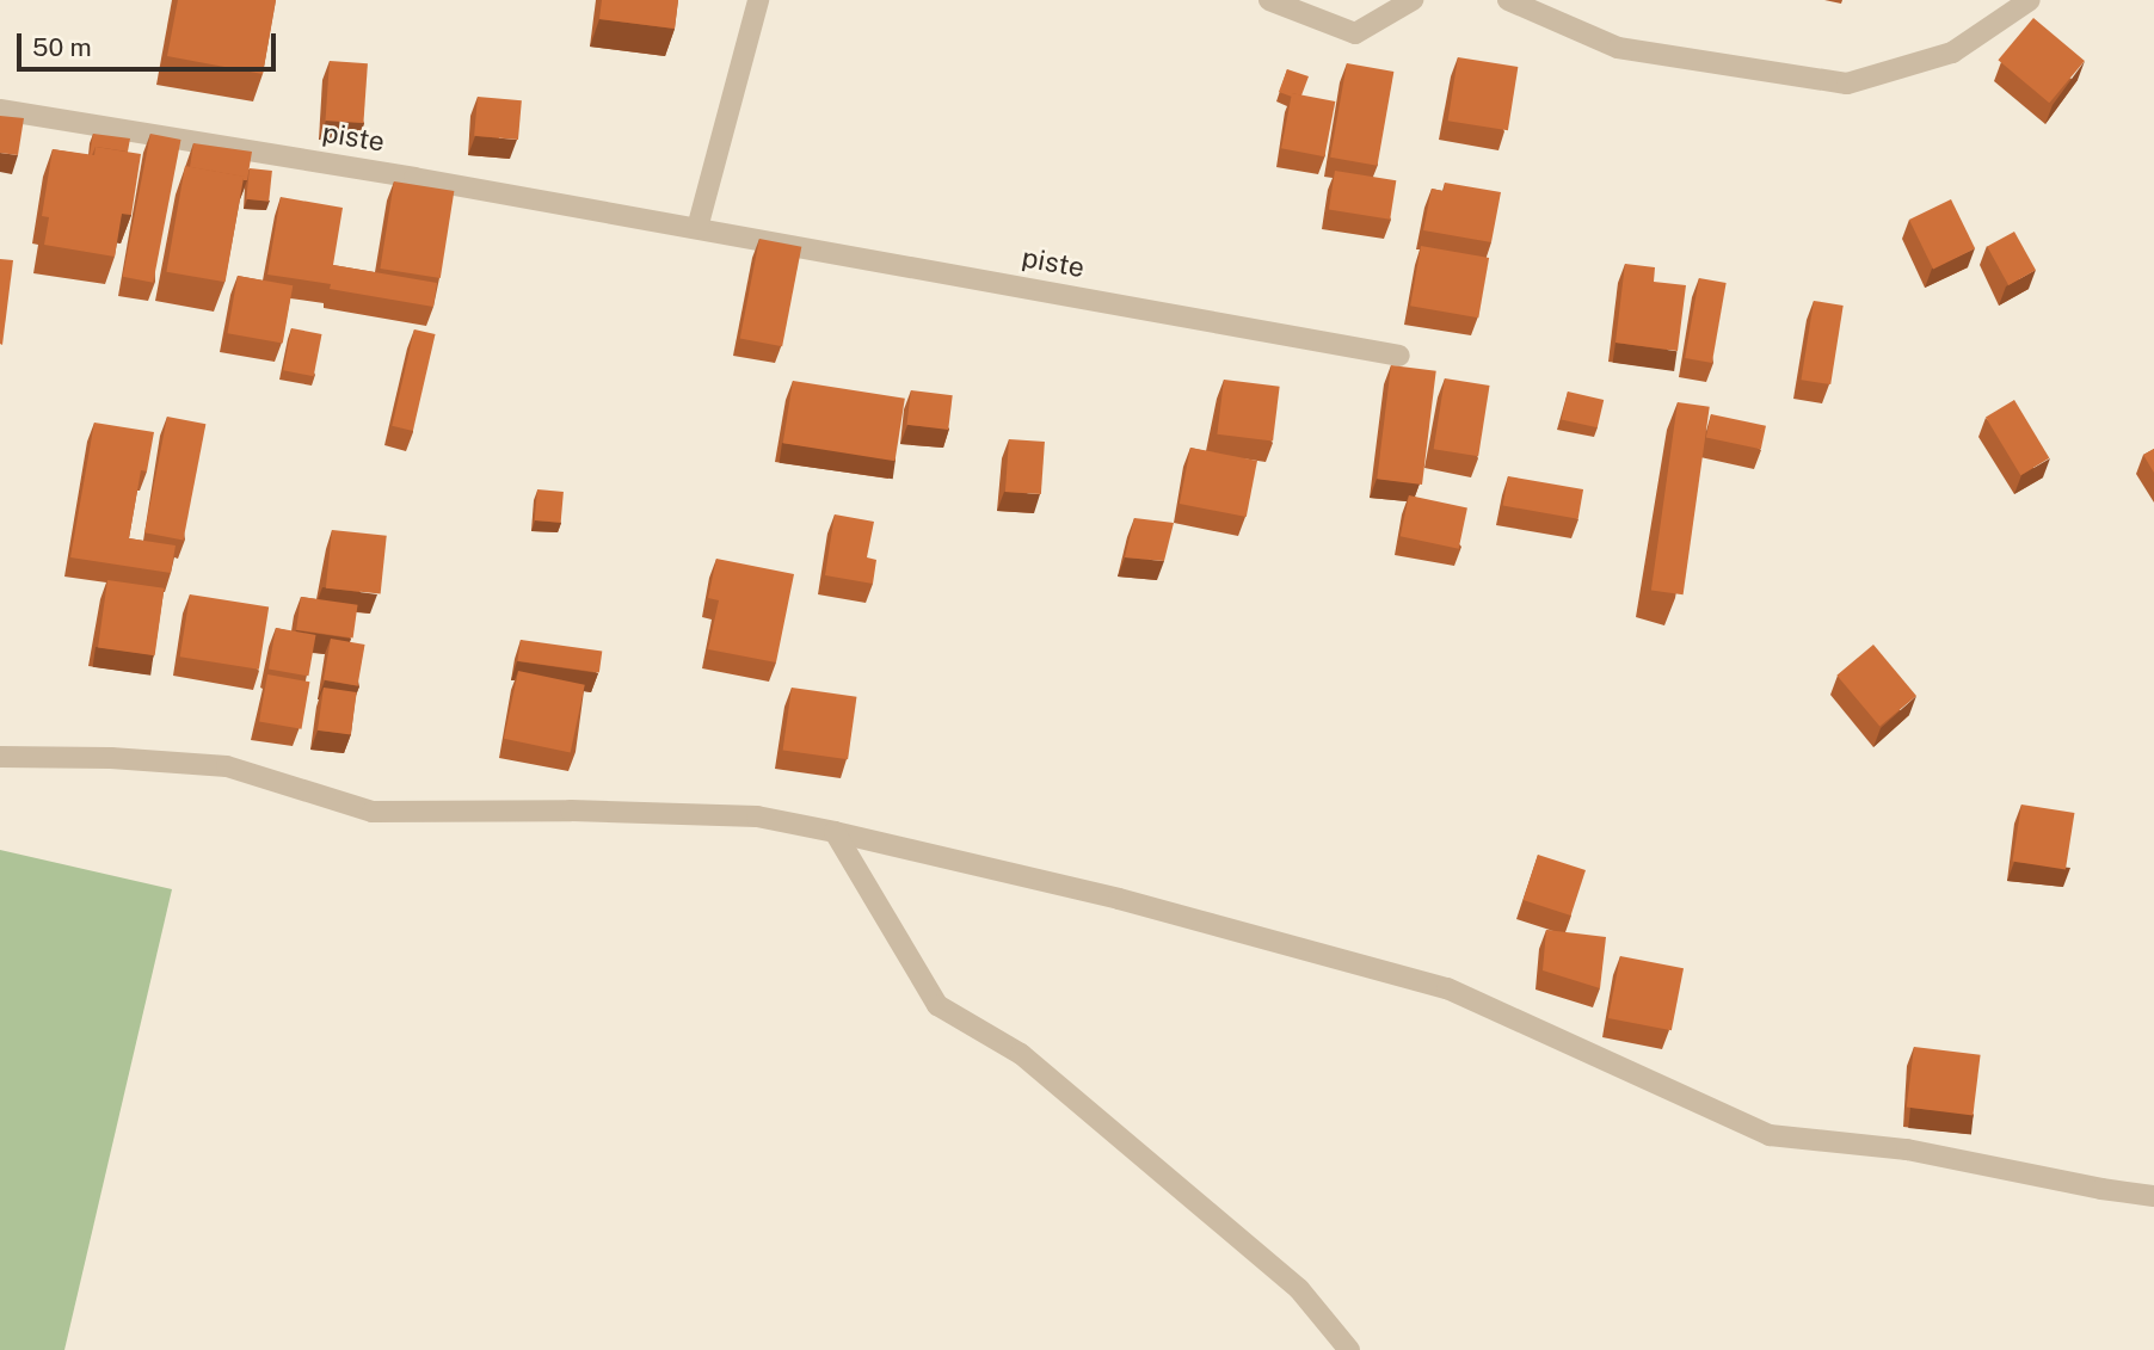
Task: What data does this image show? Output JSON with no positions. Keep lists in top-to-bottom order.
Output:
{
  "streets": {
    "street": ["piste"]
  },
  "scale_bar": "50 m"
}
